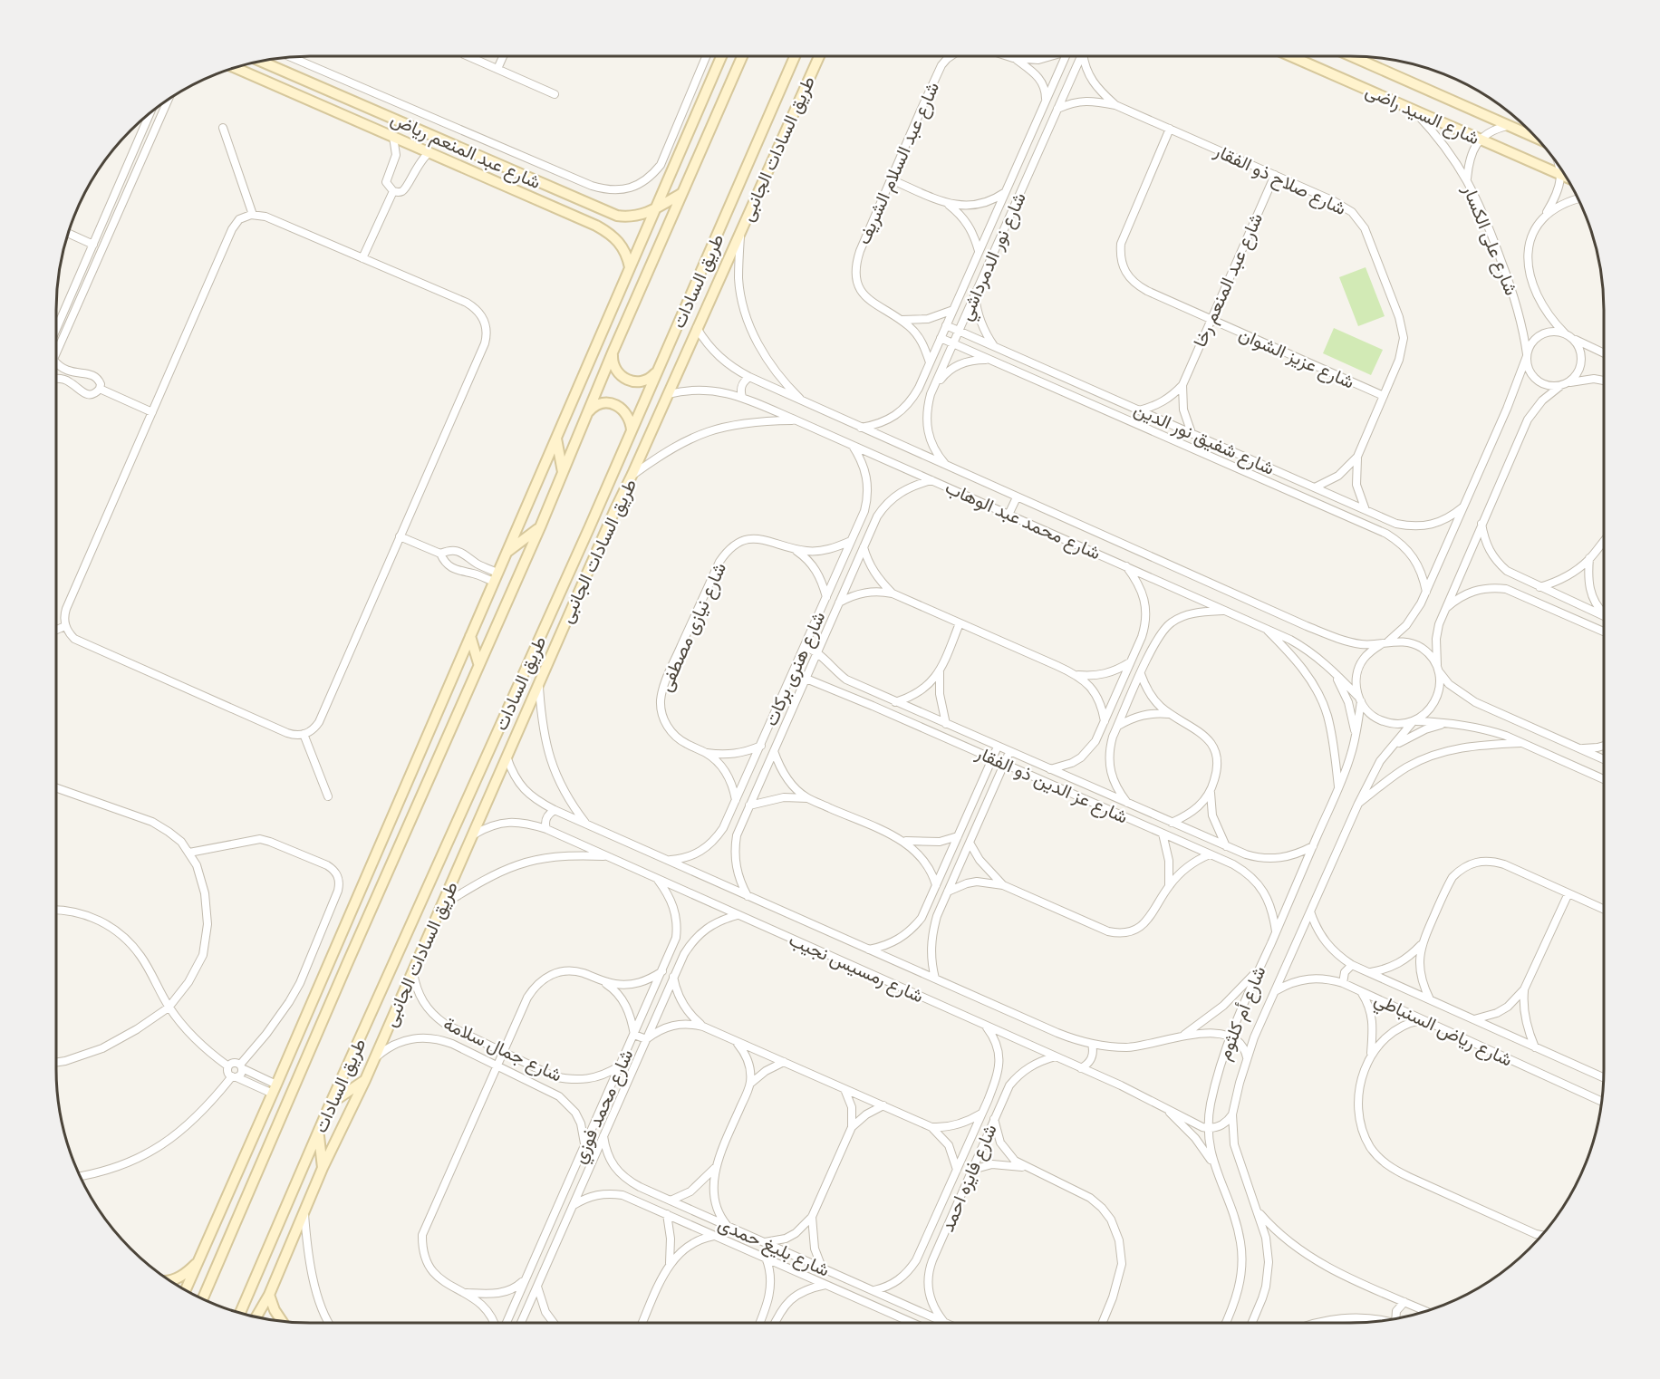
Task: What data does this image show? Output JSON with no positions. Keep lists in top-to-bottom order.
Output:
{
  "streets": {
    "street": [
      "شارع السيد راضى",
      "طريق السادات الجانبى",
      "شارع عبد المنعم رياض",
      "شارع عبد السلام الشريف",
      "شارع صلاح ذو الفقار",
      "شارع على الكسار",
      "شارع نور الدمرداشي",
      "شارع عبد المنعم رخا",
      "طريق السادات",
      "شارع عزيز الشوان",
      "شارع شفيق نور الدين",
      "شارع محمد عبد الوهاب",
      "شارع نيازى مصطفى",
      "شارع هنرى بركات",
      "شارع عز الدين ذو الفقار",
      "شارع رمسيس نجيب",
      "شارع أم كلثوم",
      "شارع رياض السنباطي",
      "شارع جمال سلامة",
      "شارع محمد فوزي",
      "شارع فايزه احمد",
      "شارع بليغ حمدى"
    ]
  },
  "crossings": [
    ["شارع السيد راضى", "شارع على الكسار"],
    ["طريق السادات الجانبى", "شارع محمد عبد الوهاب"],
    ["طريق السادات الجانبى", "شارع رمسيس نجيب"],
    ["طريق السادات الجانبى", "شارع جمال سلامة"],
    ["شارع عبد السلام الشريف", "شارع نور الدمرداشي"],
    ["شارع صلاح ذو الفقار", "شارع نور الدمرداشي"],
    ["شارع صلاح ذو الفقار", "شارع عبد المنعم رخا"],
    ["شارع صلاح ذو الفقار", "شارع عزيز الشوان"],
    ["شارع صلاح ذو الفقار", "شارع شفيق نور الدين"],
    ["شارع نور الدمرداشي", "شارع شفيق نور الدين"],
    ["شارع نور الدمرداشي", "شارع محمد عبد الوهاب"],
    ["شارع عبد المنعم رخا", "شارع عزيز الشوان"],
    ["شارع عبد المنعم رخا", "شارع شفيق نور الدين"],
    ["شارع محمد عبد الوهاب", "شارع هنرى بركات"],
    ["شارع محمد عبد الوهاب", "شارع أم كلثوم"],
    ["شارع نيازى مصطفى", "شارع هنرى بركات"],
    ["شارع هنرى بركات", "شارع عز الدين ذو الفقار"],
    ["شارع هنرى بركات", "شارع رمسيس نجيب"],
    ["شارع عز الدين ذو الفقار", "شارع أم كلثوم"],
    ["شارع رمسيس نجيب", "شارع أم كلثوم"],
    ["شارع رمسيس نجيب", "شارع محمد فوزي"],
    ["شارع رمسيس نجيب", "شارع فايزه احمد"],
    ["شارع أم كلثوم", "شارع رياض السنباطي"],
    ["شارع جمال سلامة", "شارع محمد فوزي"],
    ["شارع محمد فوزي", "شارع بليغ حمدى"],
    ["شارع فايزه احمد", "شارع بليغ حمدى"]
  ]
}
